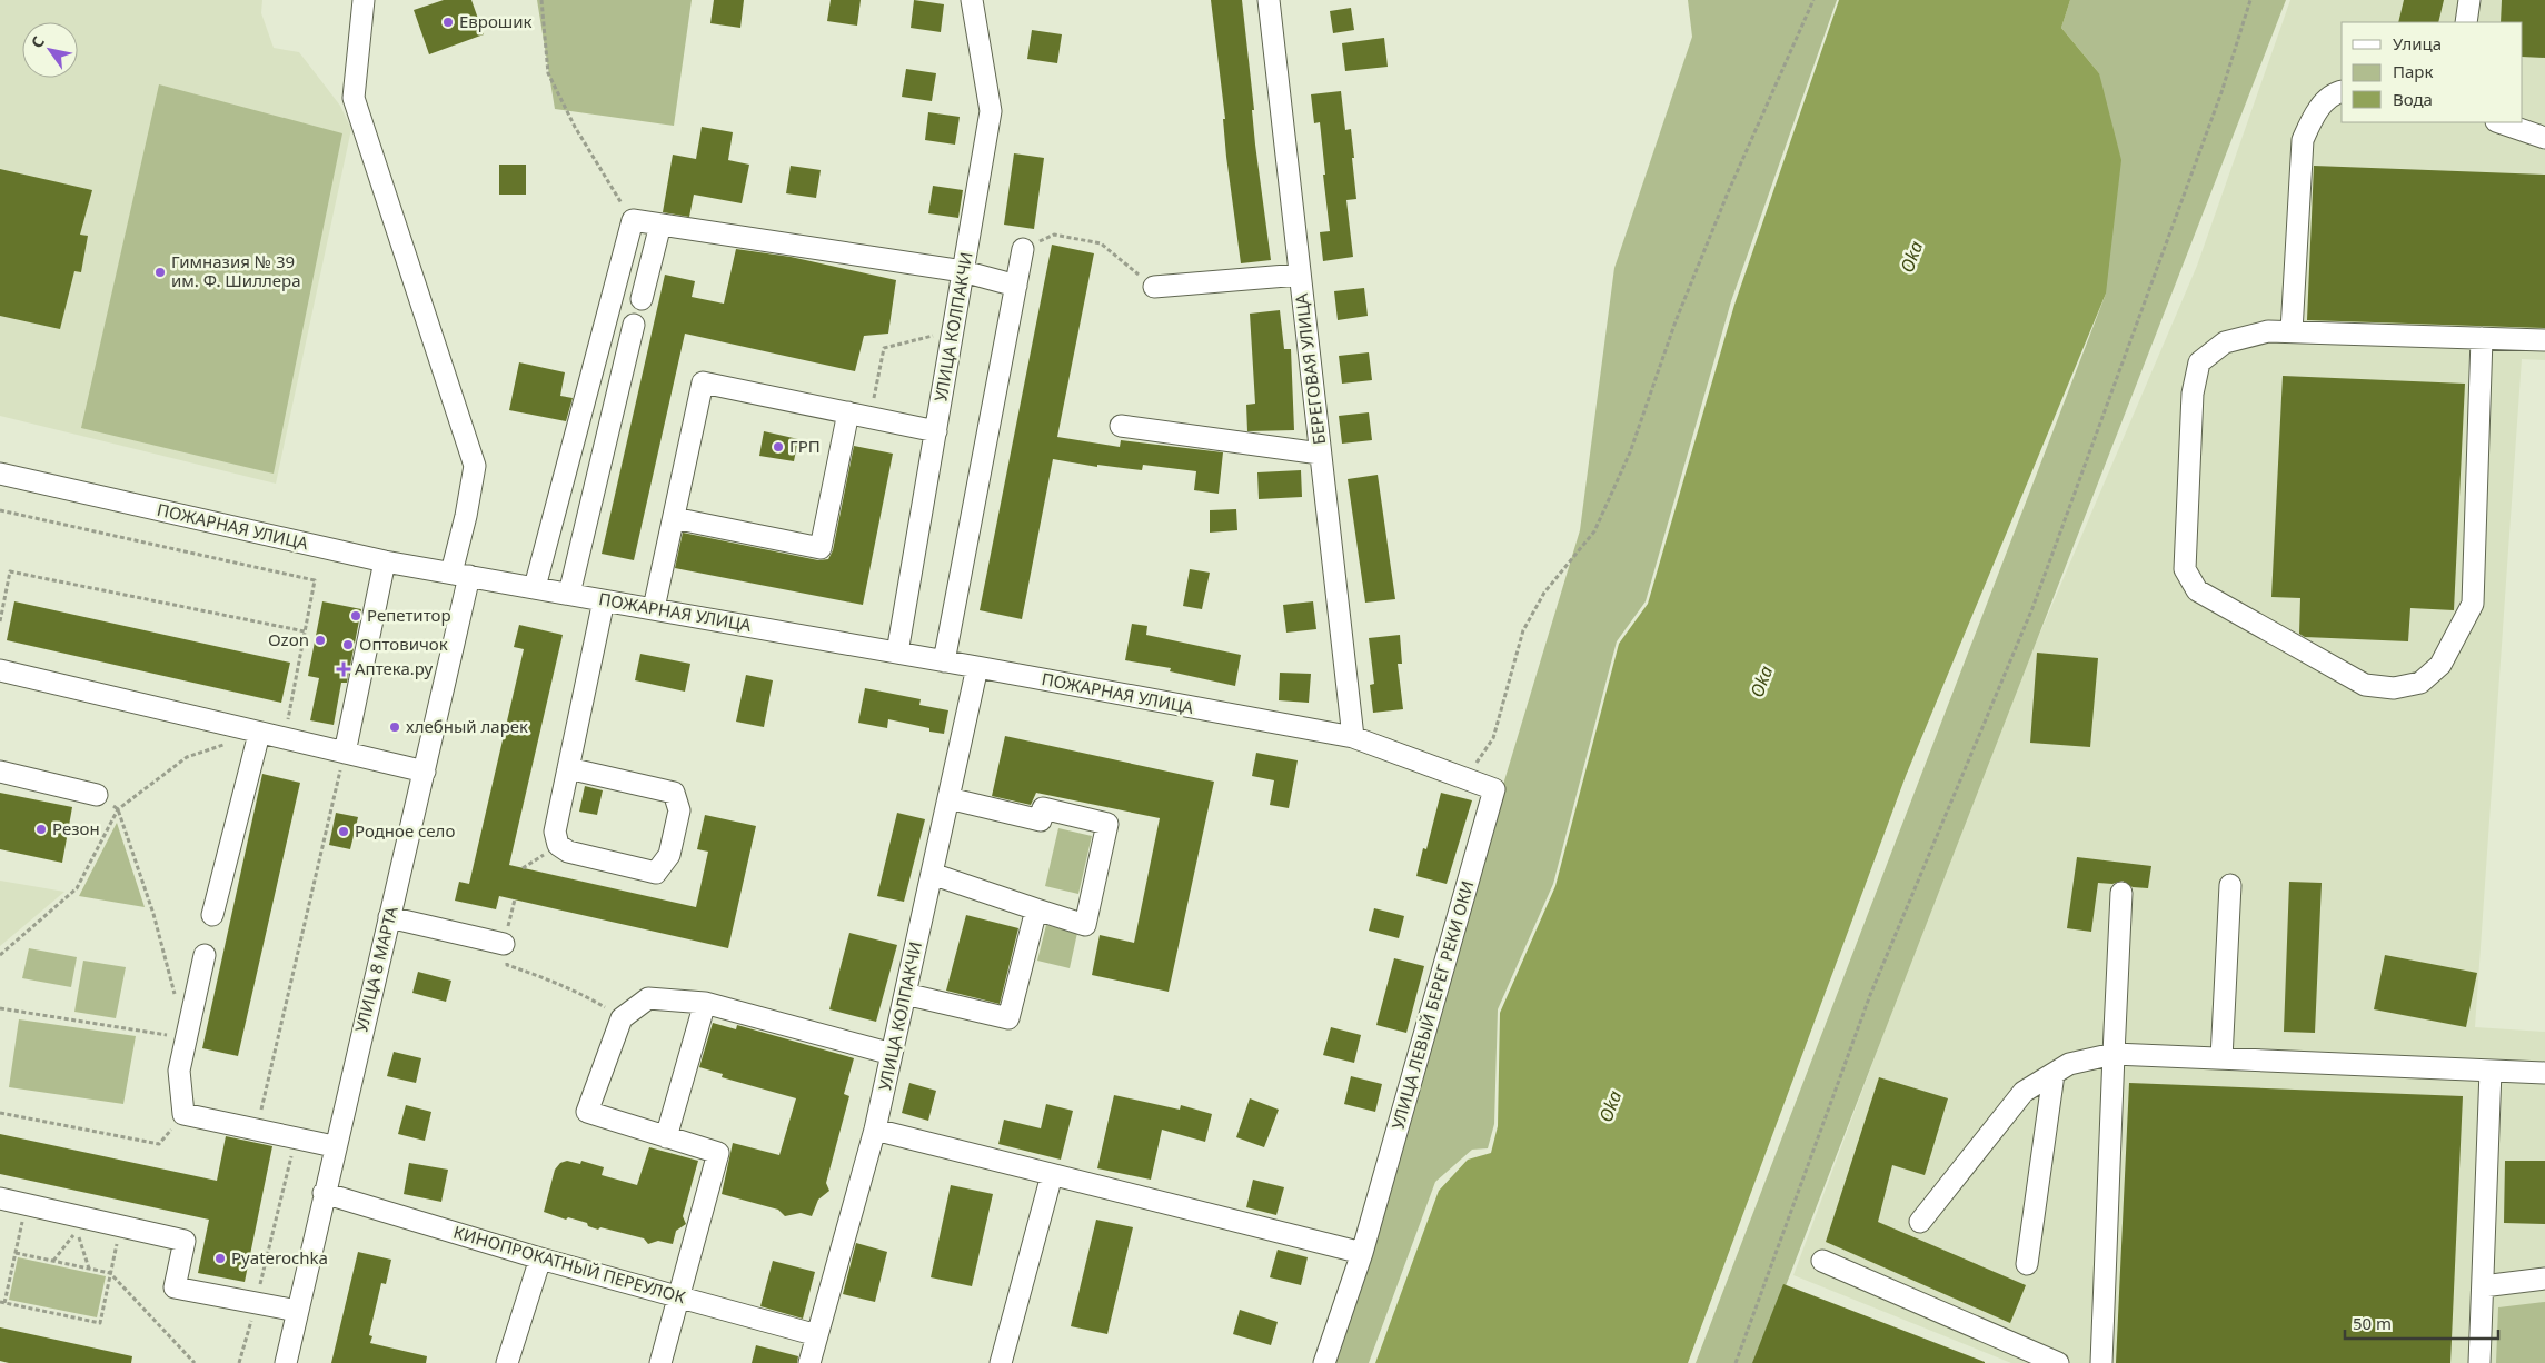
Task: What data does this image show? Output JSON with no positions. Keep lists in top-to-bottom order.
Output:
{
  "streets": {
    "street": [
      "УЛИЦА КОЛПАКЧИ",
      "БЕРЕГОВАЯ УЛИЦА",
      "ПОЖАРНАЯ УЛИЦА",
      "УЛИЦА 8 МАРТА",
      "УЛИЦА ЛЕВЫЙ БЕРЕГ РЕКИ ОКИ",
      "КИНОПРОКАТНЫЙ ПЕРЕУЛОК"
    ]
  },
  "crossings": [
    ["УЛИЦА КОЛПАКЧИ", "ПОЖАРНАЯ УЛИЦА"],
    ["УЛИЦА КОЛПАКЧИ", "КИНОПРОКАТНЫЙ ПЕРЕУЛОК"],
    ["БЕРЕГОВАЯ УЛИЦА", "ПОЖАРНАЯ УЛИЦА"],
    ["БЕРЕГОВАЯ УЛИЦА", "УЛИЦА ЛЕВЫЙ БЕРЕГ РЕКИ ОКИ"],
    ["ПОЖАРНАЯ УЛИЦА", "УЛИЦА 8 МАРТА"],
    ["ПОЖАРНАЯ УЛИЦА", "УЛИЦА ЛЕВЫЙ БЕРЕГ РЕКИ ОКИ"],
    ["УЛИЦА 8 МАРТА", "КИНОПРОКАТНЫЙ ПЕРЕУЛОК"]
  ],
  "water": ["Oka"],
  "places": {
    "other": [
      "Еврошик",
      "Гимназия № 39 им. Ф. Шиллера",
      "ГРП",
      "Репетитор",
      "Ozon",
      "Оптовичок",
      "хлебный ларек",
      "Резон",
      "Родное село",
      "Pyaterochka"
    ],
    "health": ["Аптека.ру"]
  },
  "legend": ["Улица", "Парк", "Вода"],
  "scale_bar": "50 m",
  "north": "top left"
}
